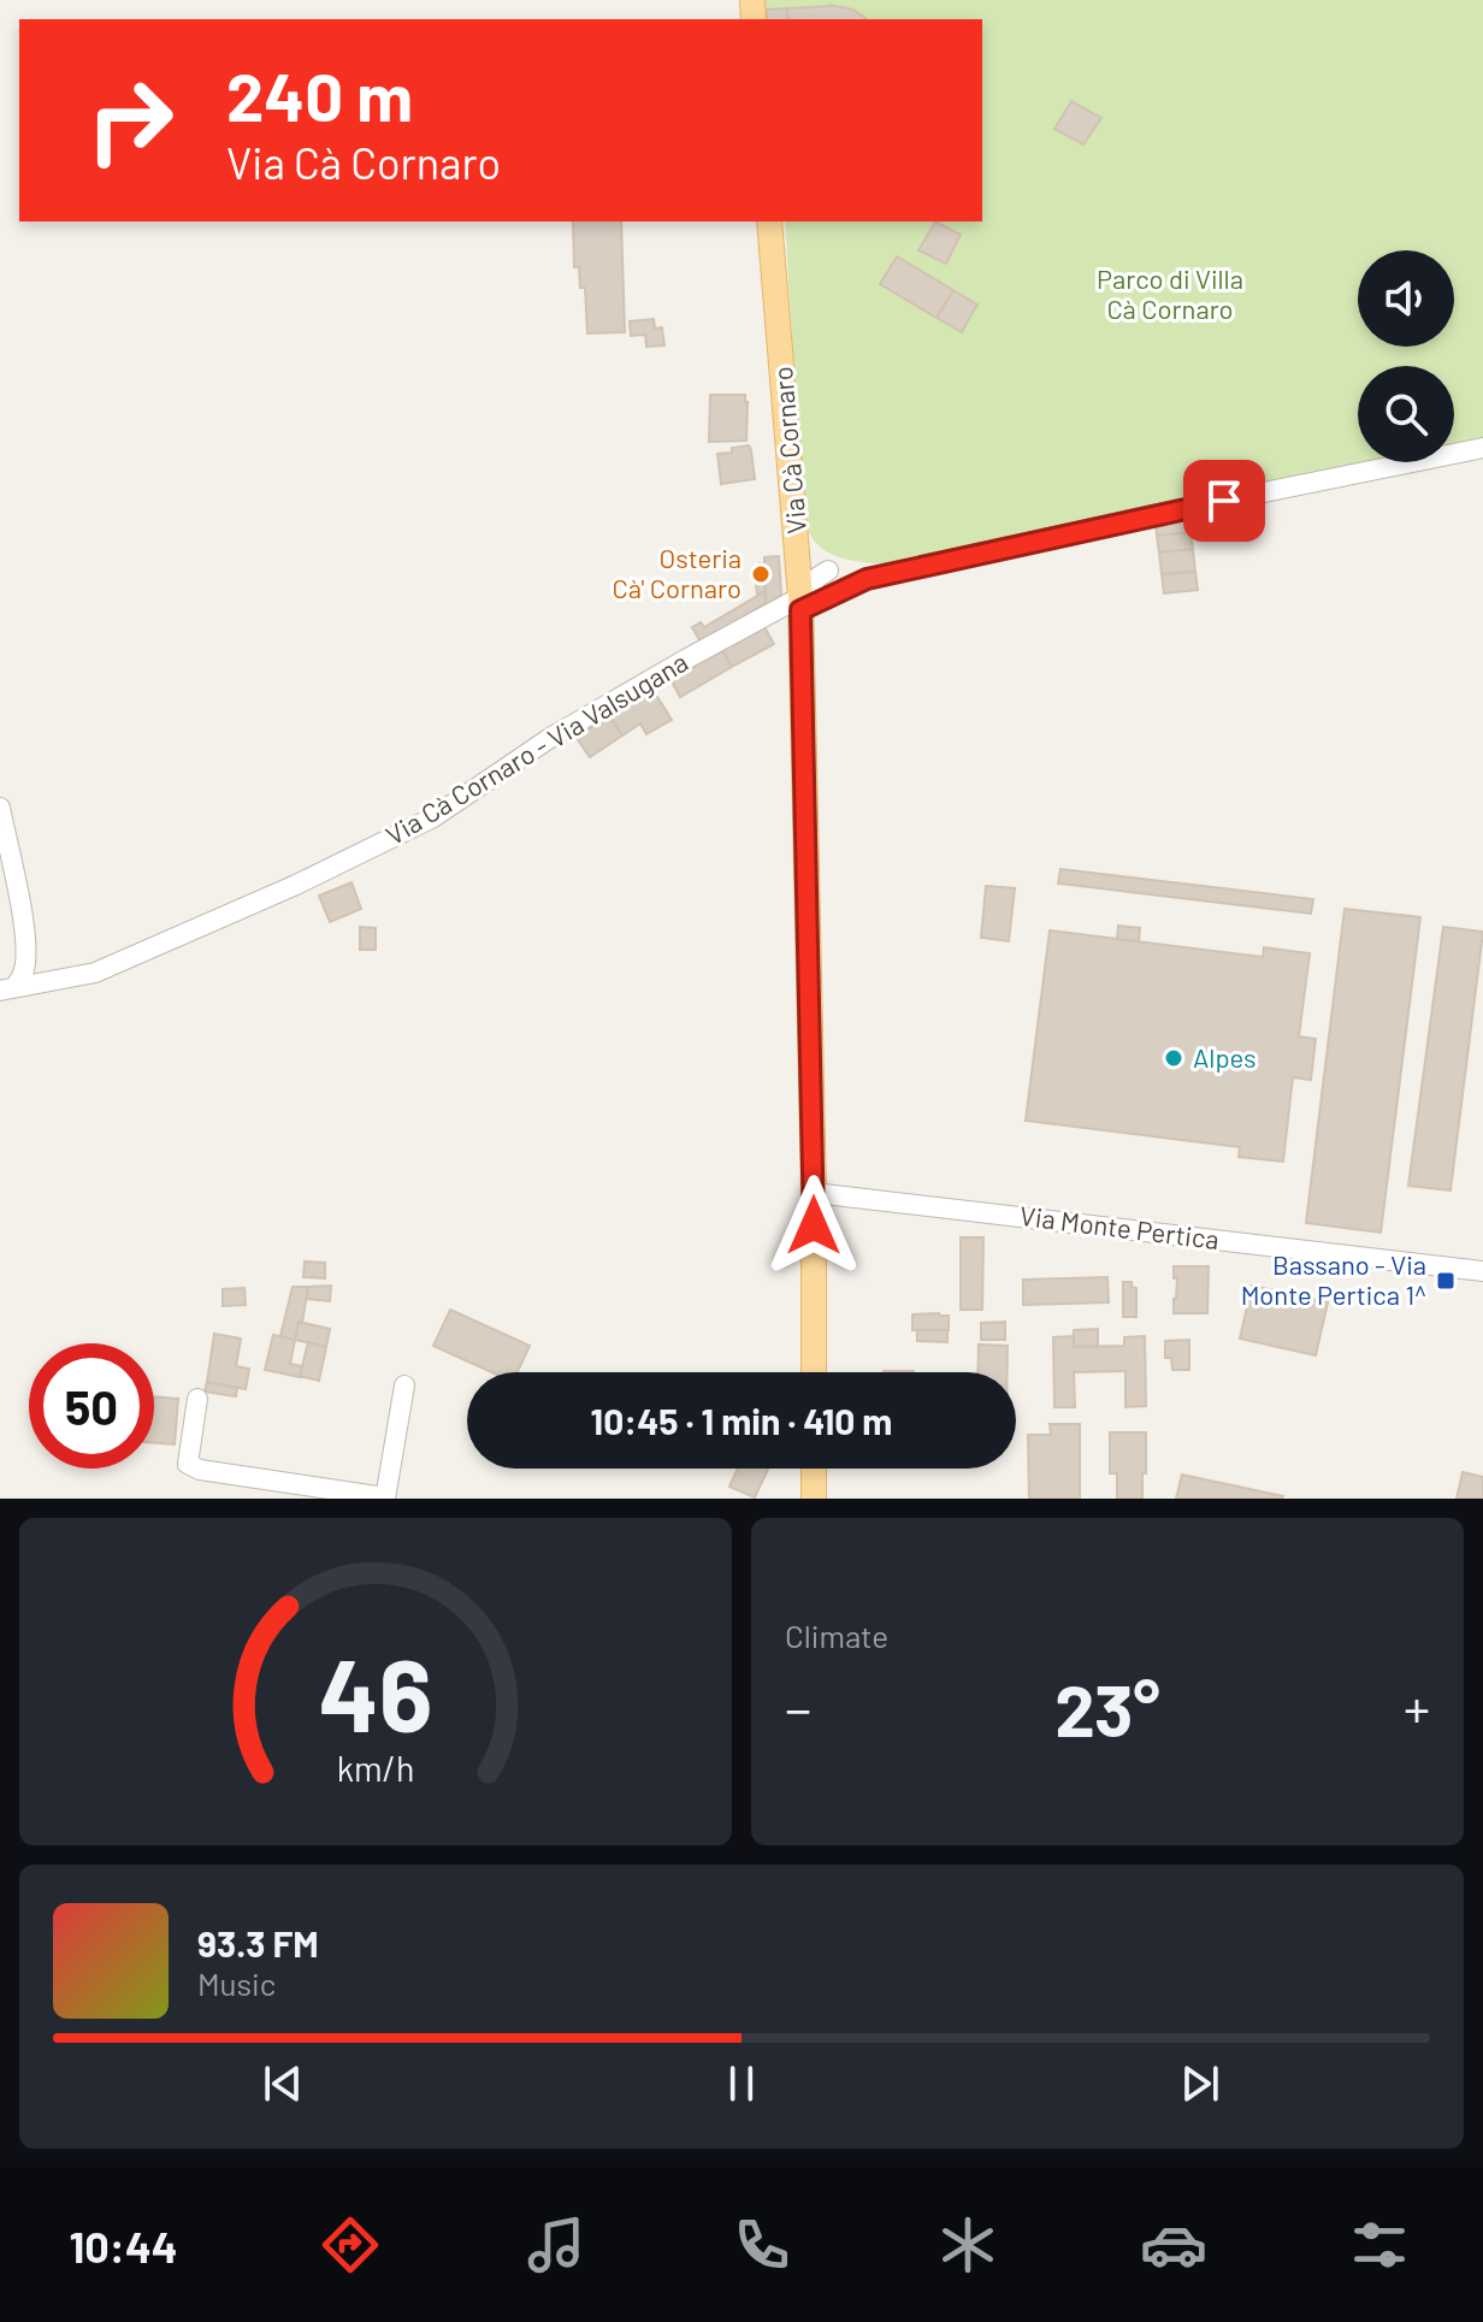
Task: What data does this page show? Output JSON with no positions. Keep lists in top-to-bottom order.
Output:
{
  "streets": {
    "main road": ["Via Cà Cornaro"],
    "street": ["Via Cà Cornaro - Via Valsugana", "Via Monte Pertica"]
  },
  "crossings": [
    ["Via Cà Cornaro", "Via Cà Cornaro - Via Valsugana"],
    ["Via Cà Cornaro", "Via Monte Pertica"]
  ],
  "parks": ["Parco di Villa Cà Cornaro"],
  "places": {
    "other": ["Osteria Cà' Cornaro", "Alpes"],
    "transit": ["Bassano - Via Monte Pertica 1^"]
  },
  "page": {
    "turn": ["240 m", "Via Cà Cornaro"],
    "limit": "50",
    "trip": "10:45 · 1 min · 410 m",
    "tile": "Climate",
    "heat": ["−", "23°", "+"],
    "song": ["93.3 FM", "Music"],
    "tabs": "10:44",
    "gauge": ["46", "km/h"]
  }
}
